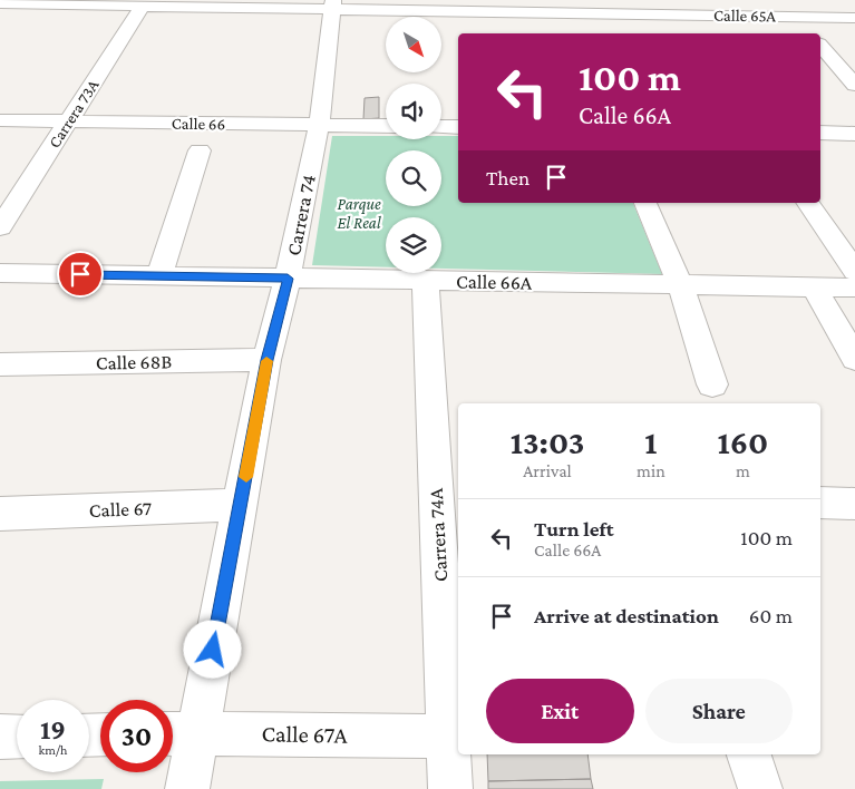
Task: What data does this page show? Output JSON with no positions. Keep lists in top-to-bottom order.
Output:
{
  "streets": {
    "street": [
      "Calle 65A",
      "Carrera 73A",
      "Calle 66",
      "Carrera 74",
      "Calle 66A",
      "Calle 68B",
      "Calle 67",
      "Carrera 74A",
      "Calle 67A"
    ]
  },
  "crossings": [
    ["Calle 65A", "Carrera 73A"],
    ["Calle 65A", "Carrera 74"],
    ["Carrera 73A", "Calle 66"],
    ["Calle 66", "Carrera 74"],
    ["Carrera 74", "Calle 66A"],
    ["Carrera 74", "Calle 68B"],
    ["Carrera 74", "Calle 67"],
    ["Carrera 74", "Calle 67A"],
    ["Calle 66A", "Carrera 74A"],
    ["Carrera 74A", "Calle 67A"]
  ],
  "parks": ["Parque El Real"],
  "north": "bottom right",
  "page": {
    "turn": ["100 m", "Calle 66A"],
    "then": "Then",
    "eta": [
      "13:03",
      "Arrival",
      "1",
      "min",
      "160",
      "m"
    ],
    "list": [
      {
        "name": "Turn left",
        "note": "Calle 66A",
        "value": "100 m"
      },
      {
        "name": "Arrive at destination",
        "value": "60 m"
      }
    ],
    "buttons": ["Exit", "Share"],
    "speed": "19 km/h",
    "limit": "30"
  }
}
